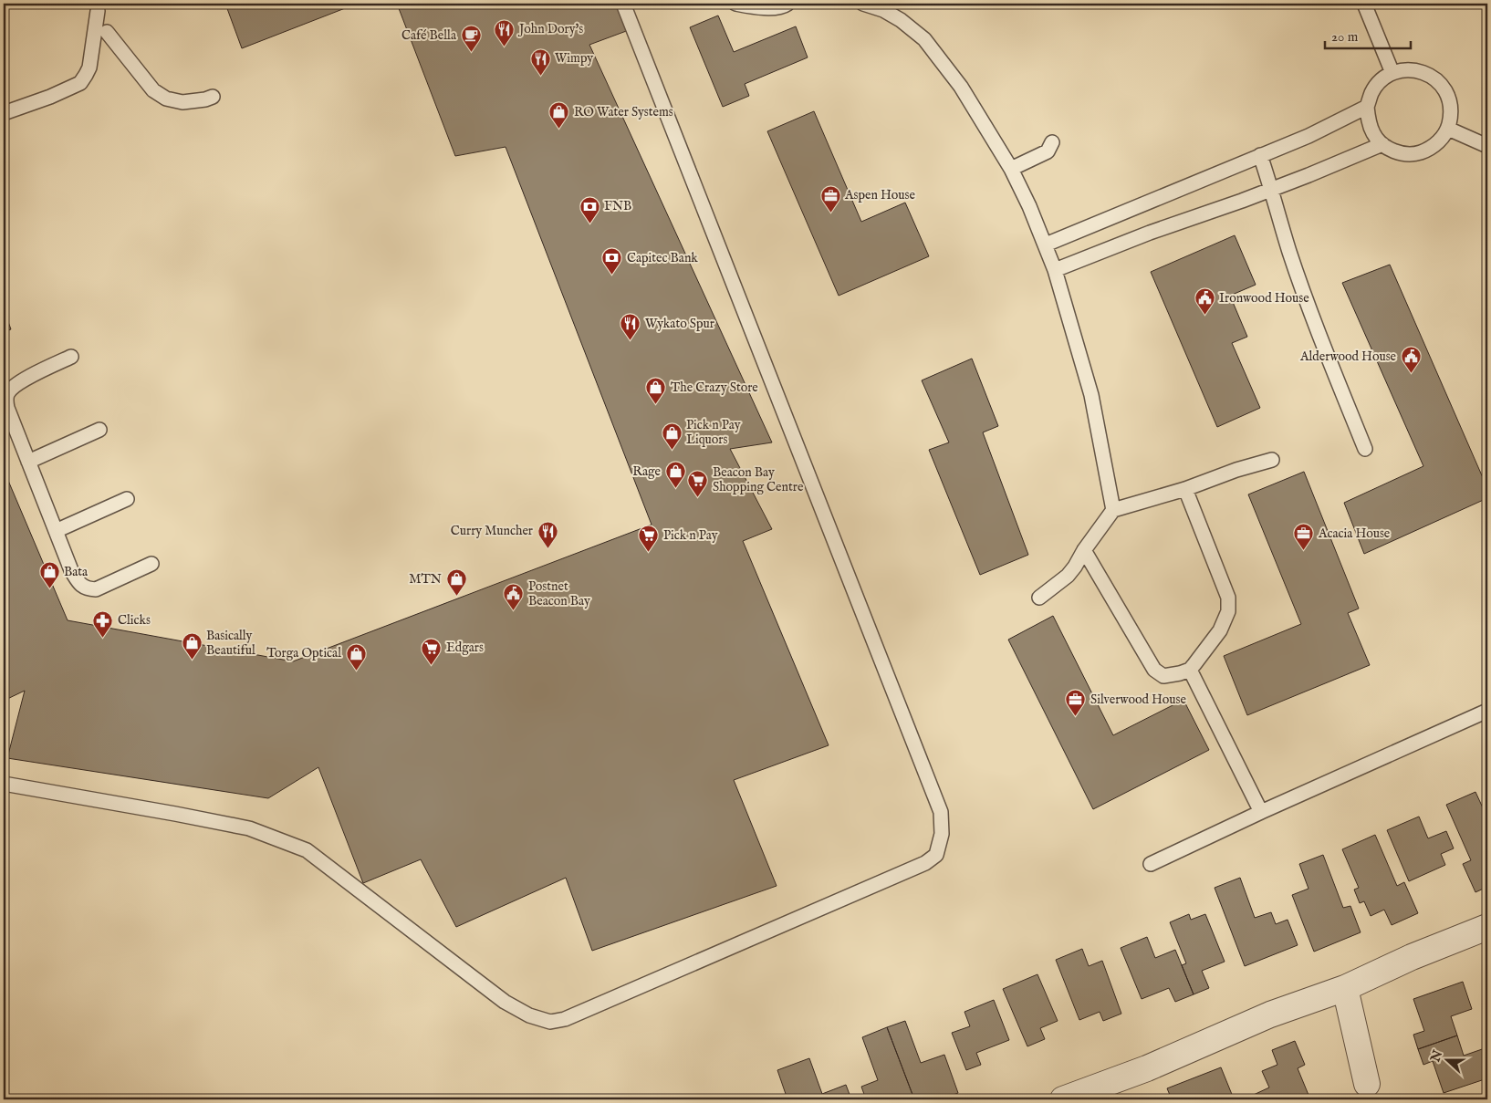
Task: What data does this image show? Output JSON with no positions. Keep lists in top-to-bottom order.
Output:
{
  "places": {
    "restaurant": [
      "John Dory's",
      "Wimpy",
      "Wykato Spur",
      "Curry Muncher"
    ],
    "cafe": ["Café Bella"],
    "shop": [
      "RO Water Systems",
      "The Crazy Store",
      "Pick n Pay Liquors",
      "Rage",
      "Bata",
      "MTN",
      "Basically Beautiful",
      "Torga Optical"
    ],
    "office": ["Aspen House", "Acacia House", "Silverwood House"],
    "bank": ["FNB", "Capitec Bank"],
    "public building": ["Ironwood House", "Alderwood House", "Postnet Beacon Bay"],
    "supermarket": ["Beacon Bay Shopping Centre", "Pick n Pay", "Edgars"],
    "pharmacy": ["Clicks"]
  },
  "scale_bar": "20 m",
  "north": "left"
}
